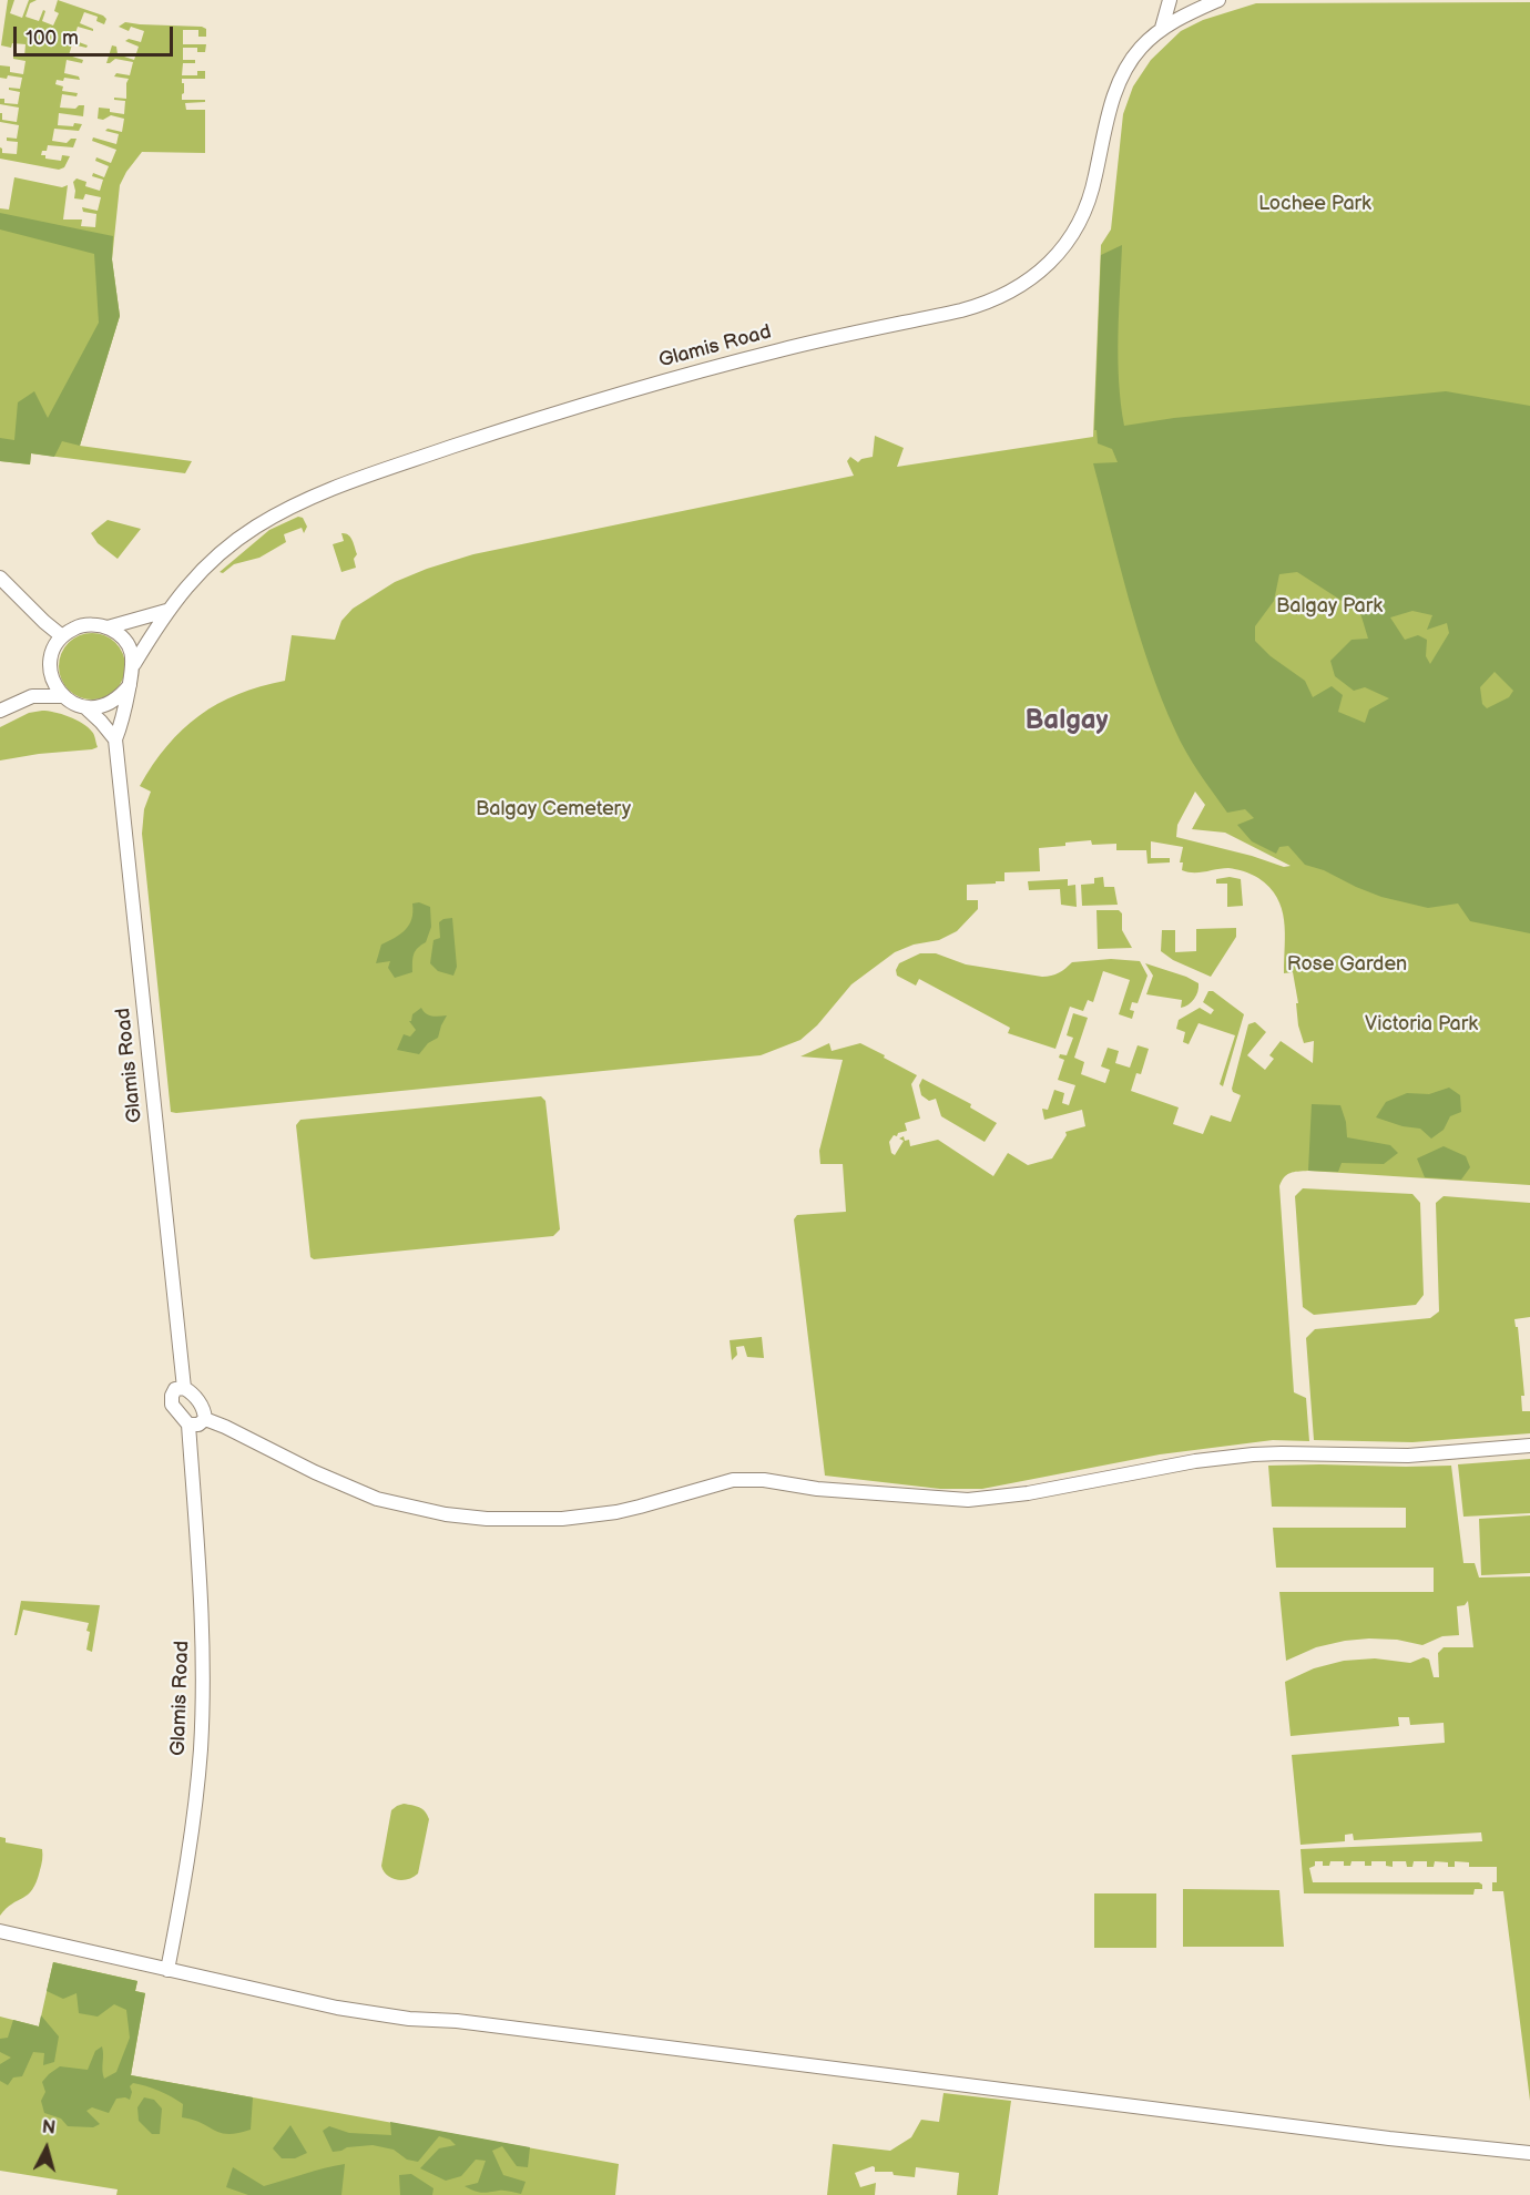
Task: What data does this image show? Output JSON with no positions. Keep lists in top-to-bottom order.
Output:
{
  "streets": {
    "street": ["Glamis Road"]
  },
  "districts": ["Balgay"],
  "parks": [
    "Lochee Park",
    "Balgay Park",
    "Balgay Cemetery",
    "Rose Garden",
    "Victoria Park"
  ],
  "scale_bar": "100 m",
  "north": "top"
}
